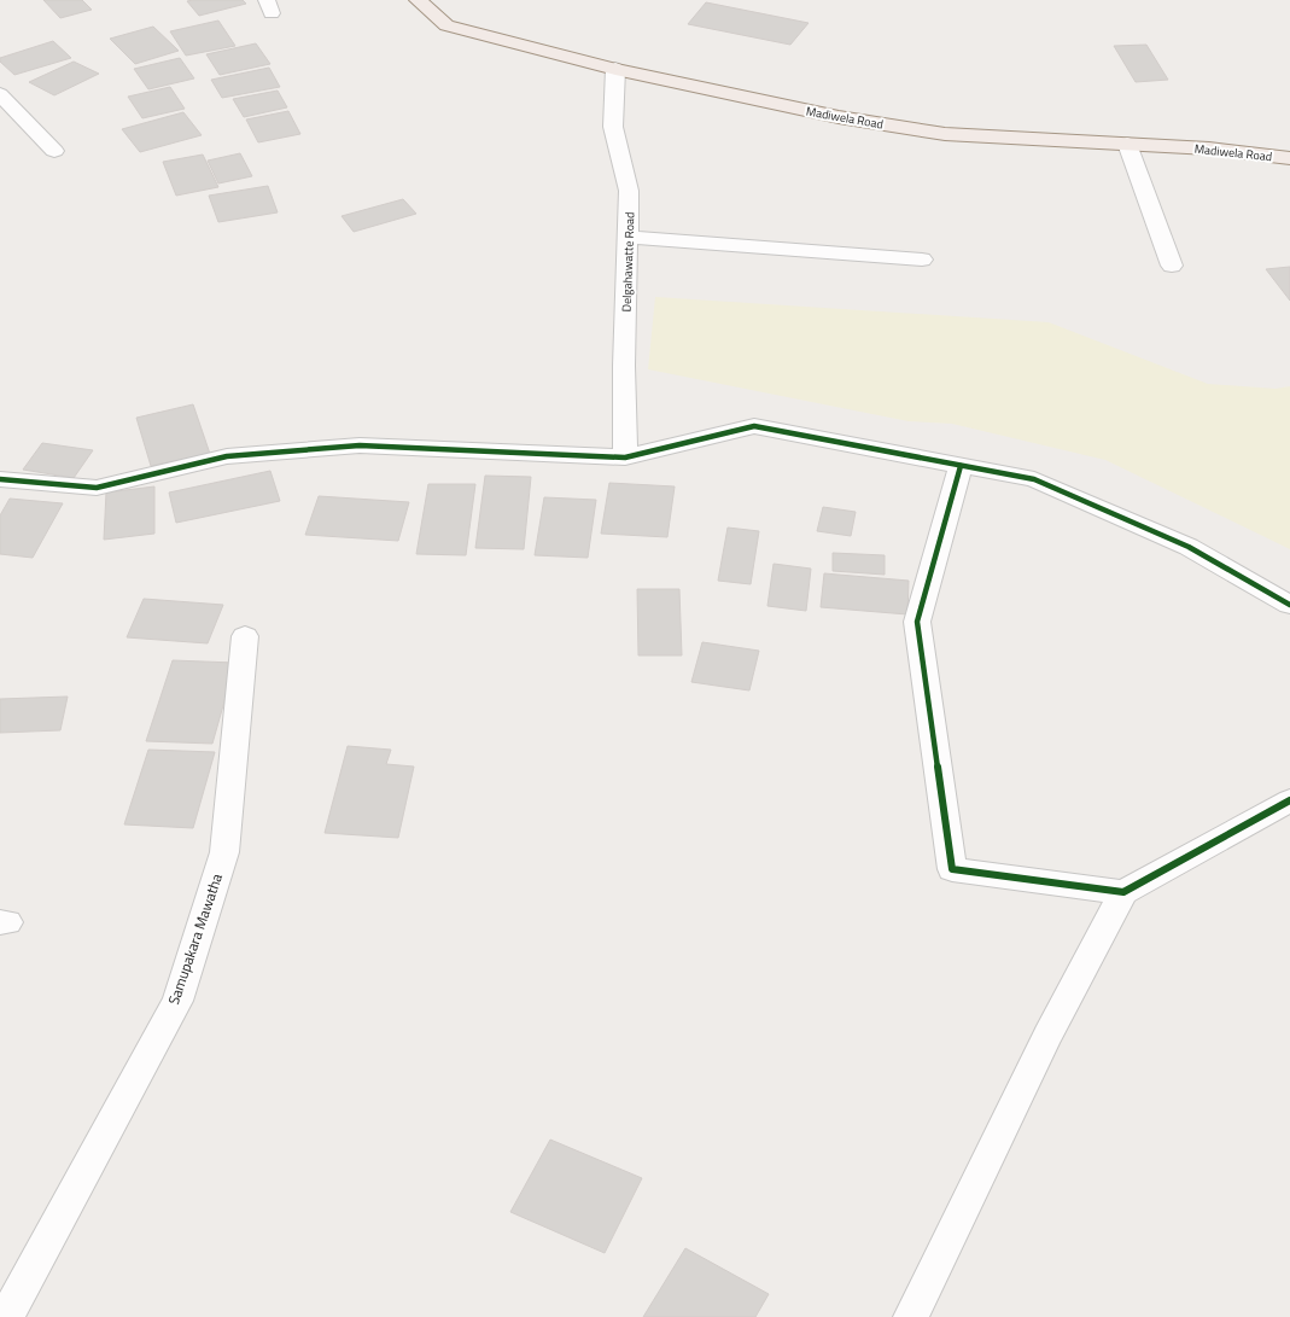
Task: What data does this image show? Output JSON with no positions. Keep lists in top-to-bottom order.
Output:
{
  "streets": {
    "main road": ["Madiwela Road"],
    "street": ["Delgahawatte Road", "Samupakara Mawatha"]
  },
  "crossings": [
    ["Madiwela Road", "Delgahawatte Road"]
  ]
}
